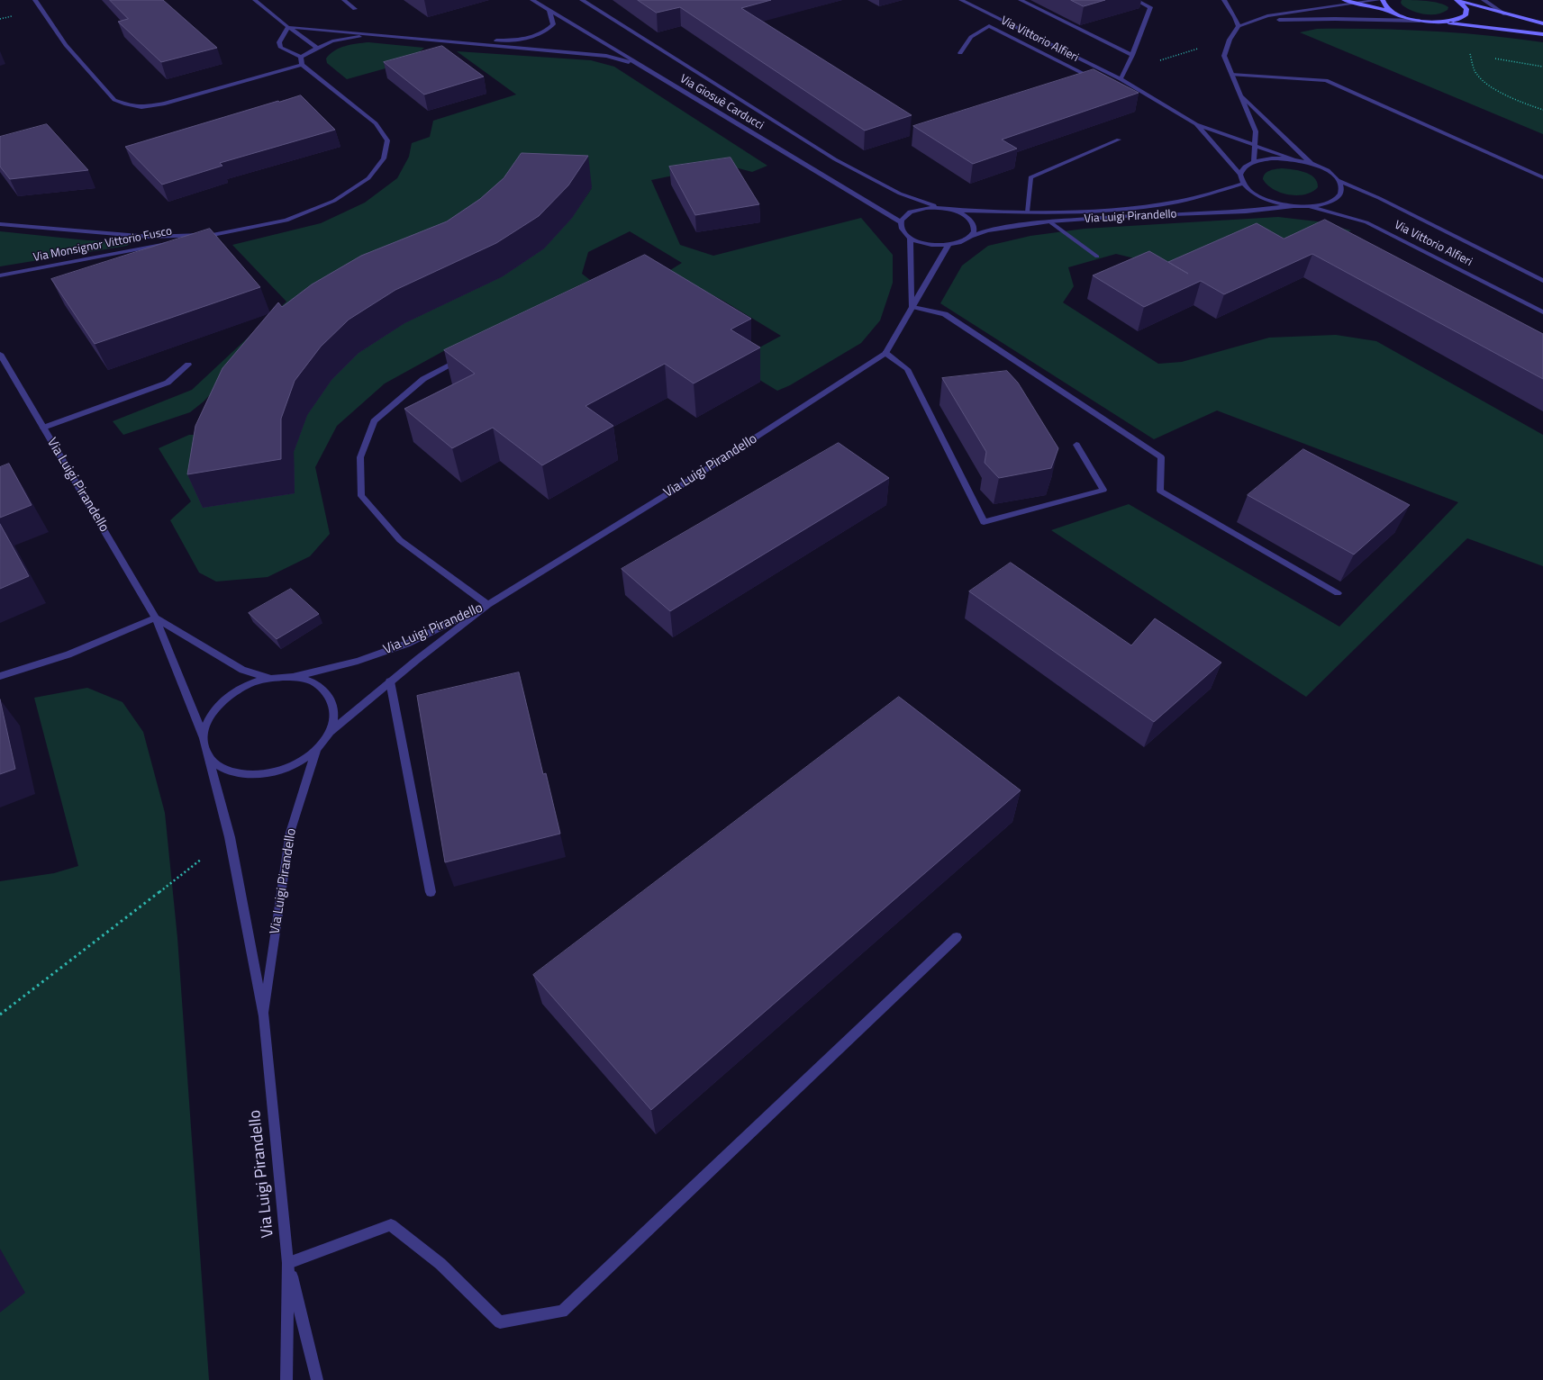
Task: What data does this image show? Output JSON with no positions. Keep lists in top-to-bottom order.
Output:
{
  "streets": {
    "street": [
      "Via Vittorio Alfieri",
      "Via Giosuè Carducci",
      "Via Luigi Pirandello",
      "Via Monsignor Vittorio Fusco"
    ]
  },
  "crossings": [
    ["Via Giosuè Carducci", "Via Luigi Pirandello"]
  ]
}
